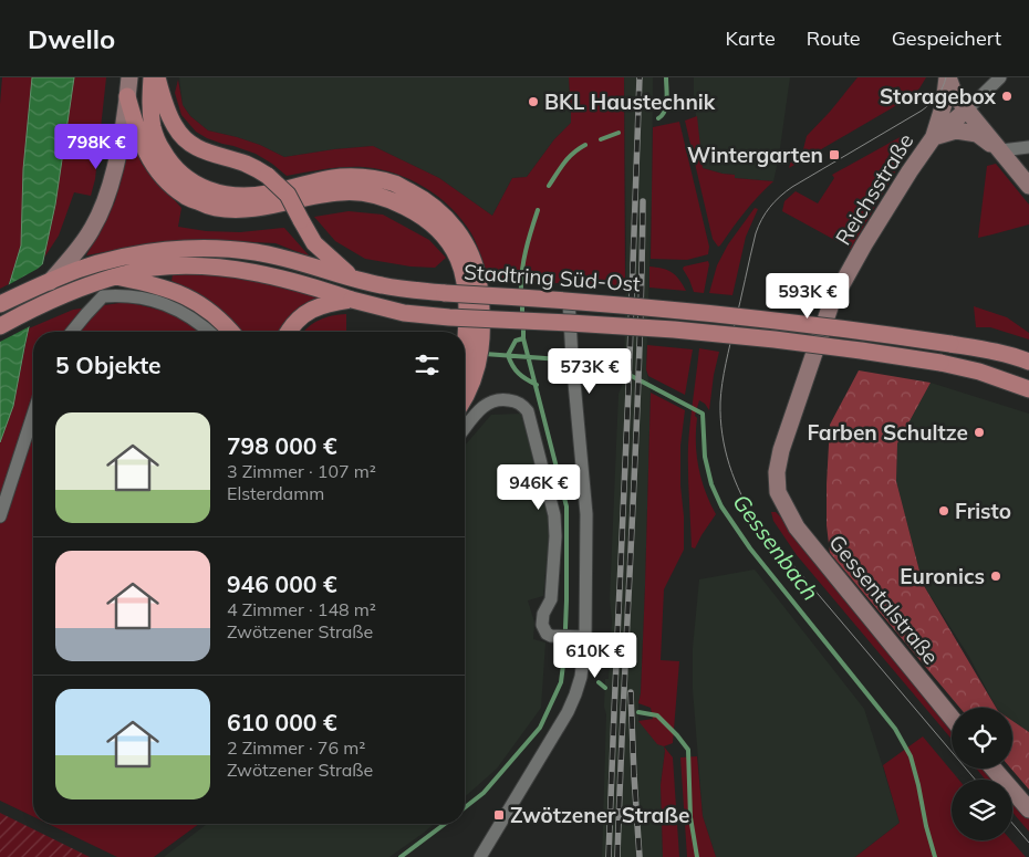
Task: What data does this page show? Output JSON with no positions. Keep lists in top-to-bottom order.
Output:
{
  "streets": {
    "main road": ["Reichsstraße", "Stadtring Süd-Ost", "Gessentalstraße"]
  },
  "crossings": [
    ["Reichsstraße", "Gessentalstraße"]
  ],
  "water": ["Gessenbach"],
  "places": {
    "other": [
      "Storagebox",
      "BKL Haustechnik",
      "Farben Schultze",
      "Fristo",
      "Euronics"
    ],
    "transit": ["Wintergarten", "Zwötzener Straße"]
  },
  "page": {
    "header": "Dwello",
    "nav": ["Karte", "Route", "Gespeichert"],
    "price": [
      "798K €",
      "593K €",
      "573K €",
      "946K €",
      "610K €"
    ],
    "heading": "5 Objekte",
    "list": [
      {
        "name": "798 000 €",
        "note": "3 Zimmer · 107 m² · Elsterdamm"
      },
      {
        "name": "946 000 €",
        "note": "4 Zimmer · 148 m² · Zwötzener Straße"
      },
      {
        "name": "610 000 €",
        "note": "2 Zimmer · 76 m² · Zwötzener Straße"
      }
    ]
  }
}
